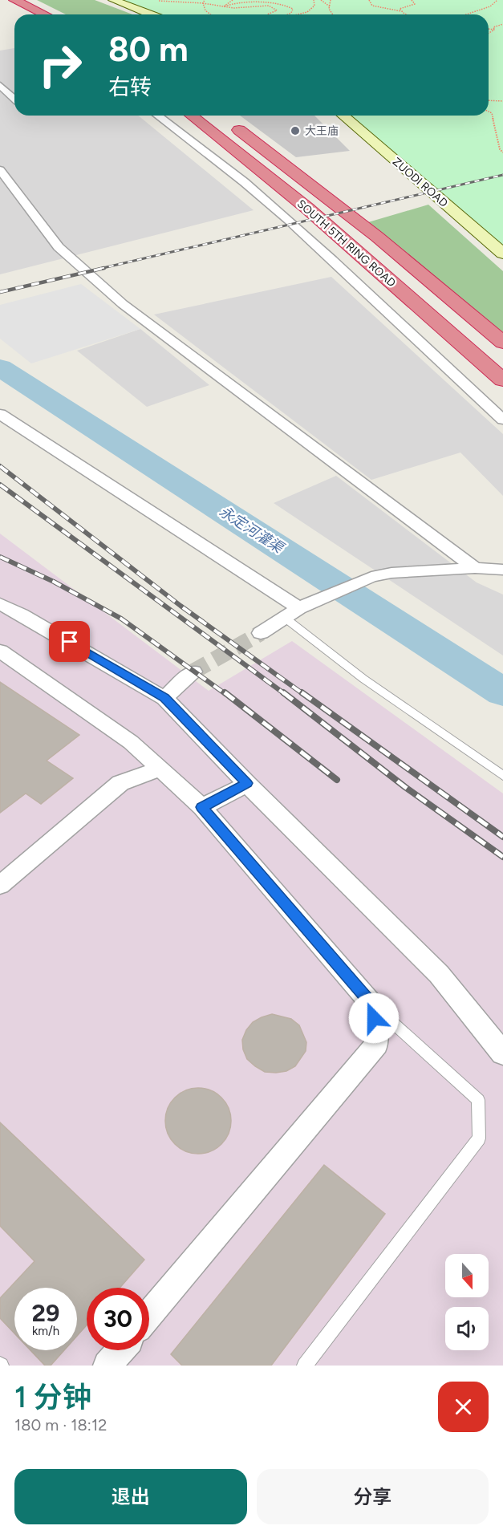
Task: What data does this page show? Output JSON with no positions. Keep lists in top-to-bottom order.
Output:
{
  "streets": {
    "highway": ["SOUTH 5TH RING ROAD"],
    "main road": ["ZUODI ROAD"]
  },
  "water": ["永定河灌渠"],
  "places": ["大王庙"],
  "north": "bottom",
  "page": {
    "turn": ["80 m", "右转"],
    "speed": "29 km/h",
    "limit": "30",
    "heading": ["1 分钟", "180 m · 18:12"],
    "buttons": ["退出", "分享"]
  }
}
